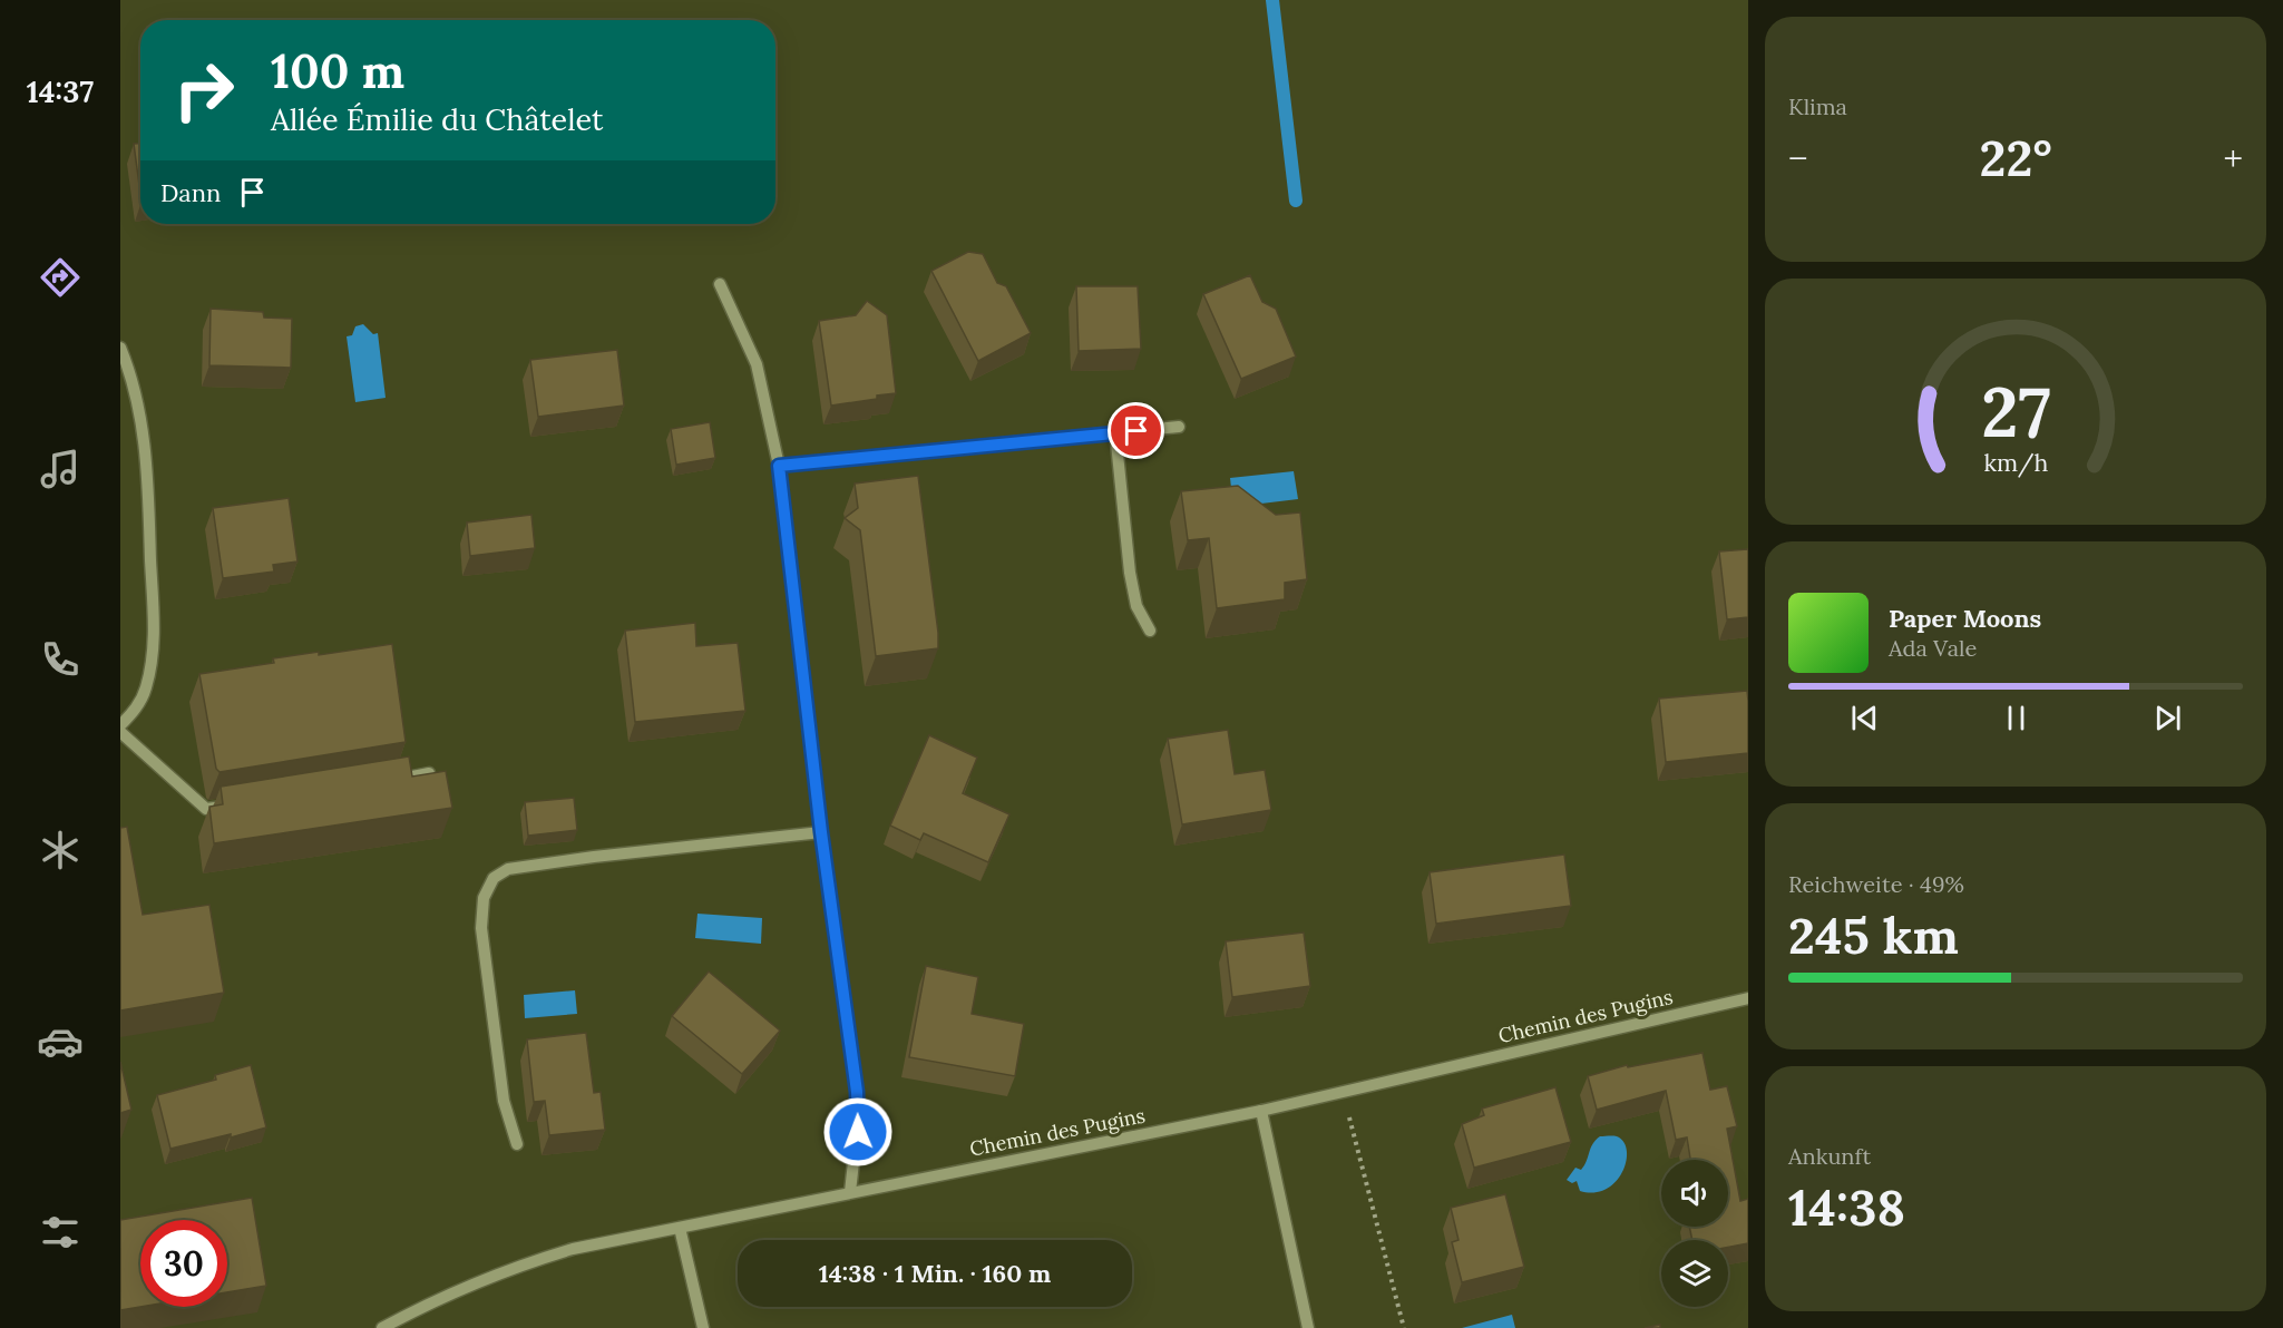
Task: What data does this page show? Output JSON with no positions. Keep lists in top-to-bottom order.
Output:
{
  "streets": {
    "street": ["Chemin des Pugins"]
  },
  "page": {
    "tabs": "14:37",
    "tile": [
      "Klima",
      ["Reichweite · 49%", "245 km"],
      ["Ankunft", "14:38"]
    ],
    "turn": ["100 m", "Allée Émilie du Châtelet"],
    "heat": ["−", "22°", "+"],
    "then": "Dann",
    "song": ["Paper Moons", "Ada Vale"],
    "limit": "30",
    "trip": "14:38 · 1 Min. · 160 m",
    "gauge": ["27", "km/h"]
  }
}
